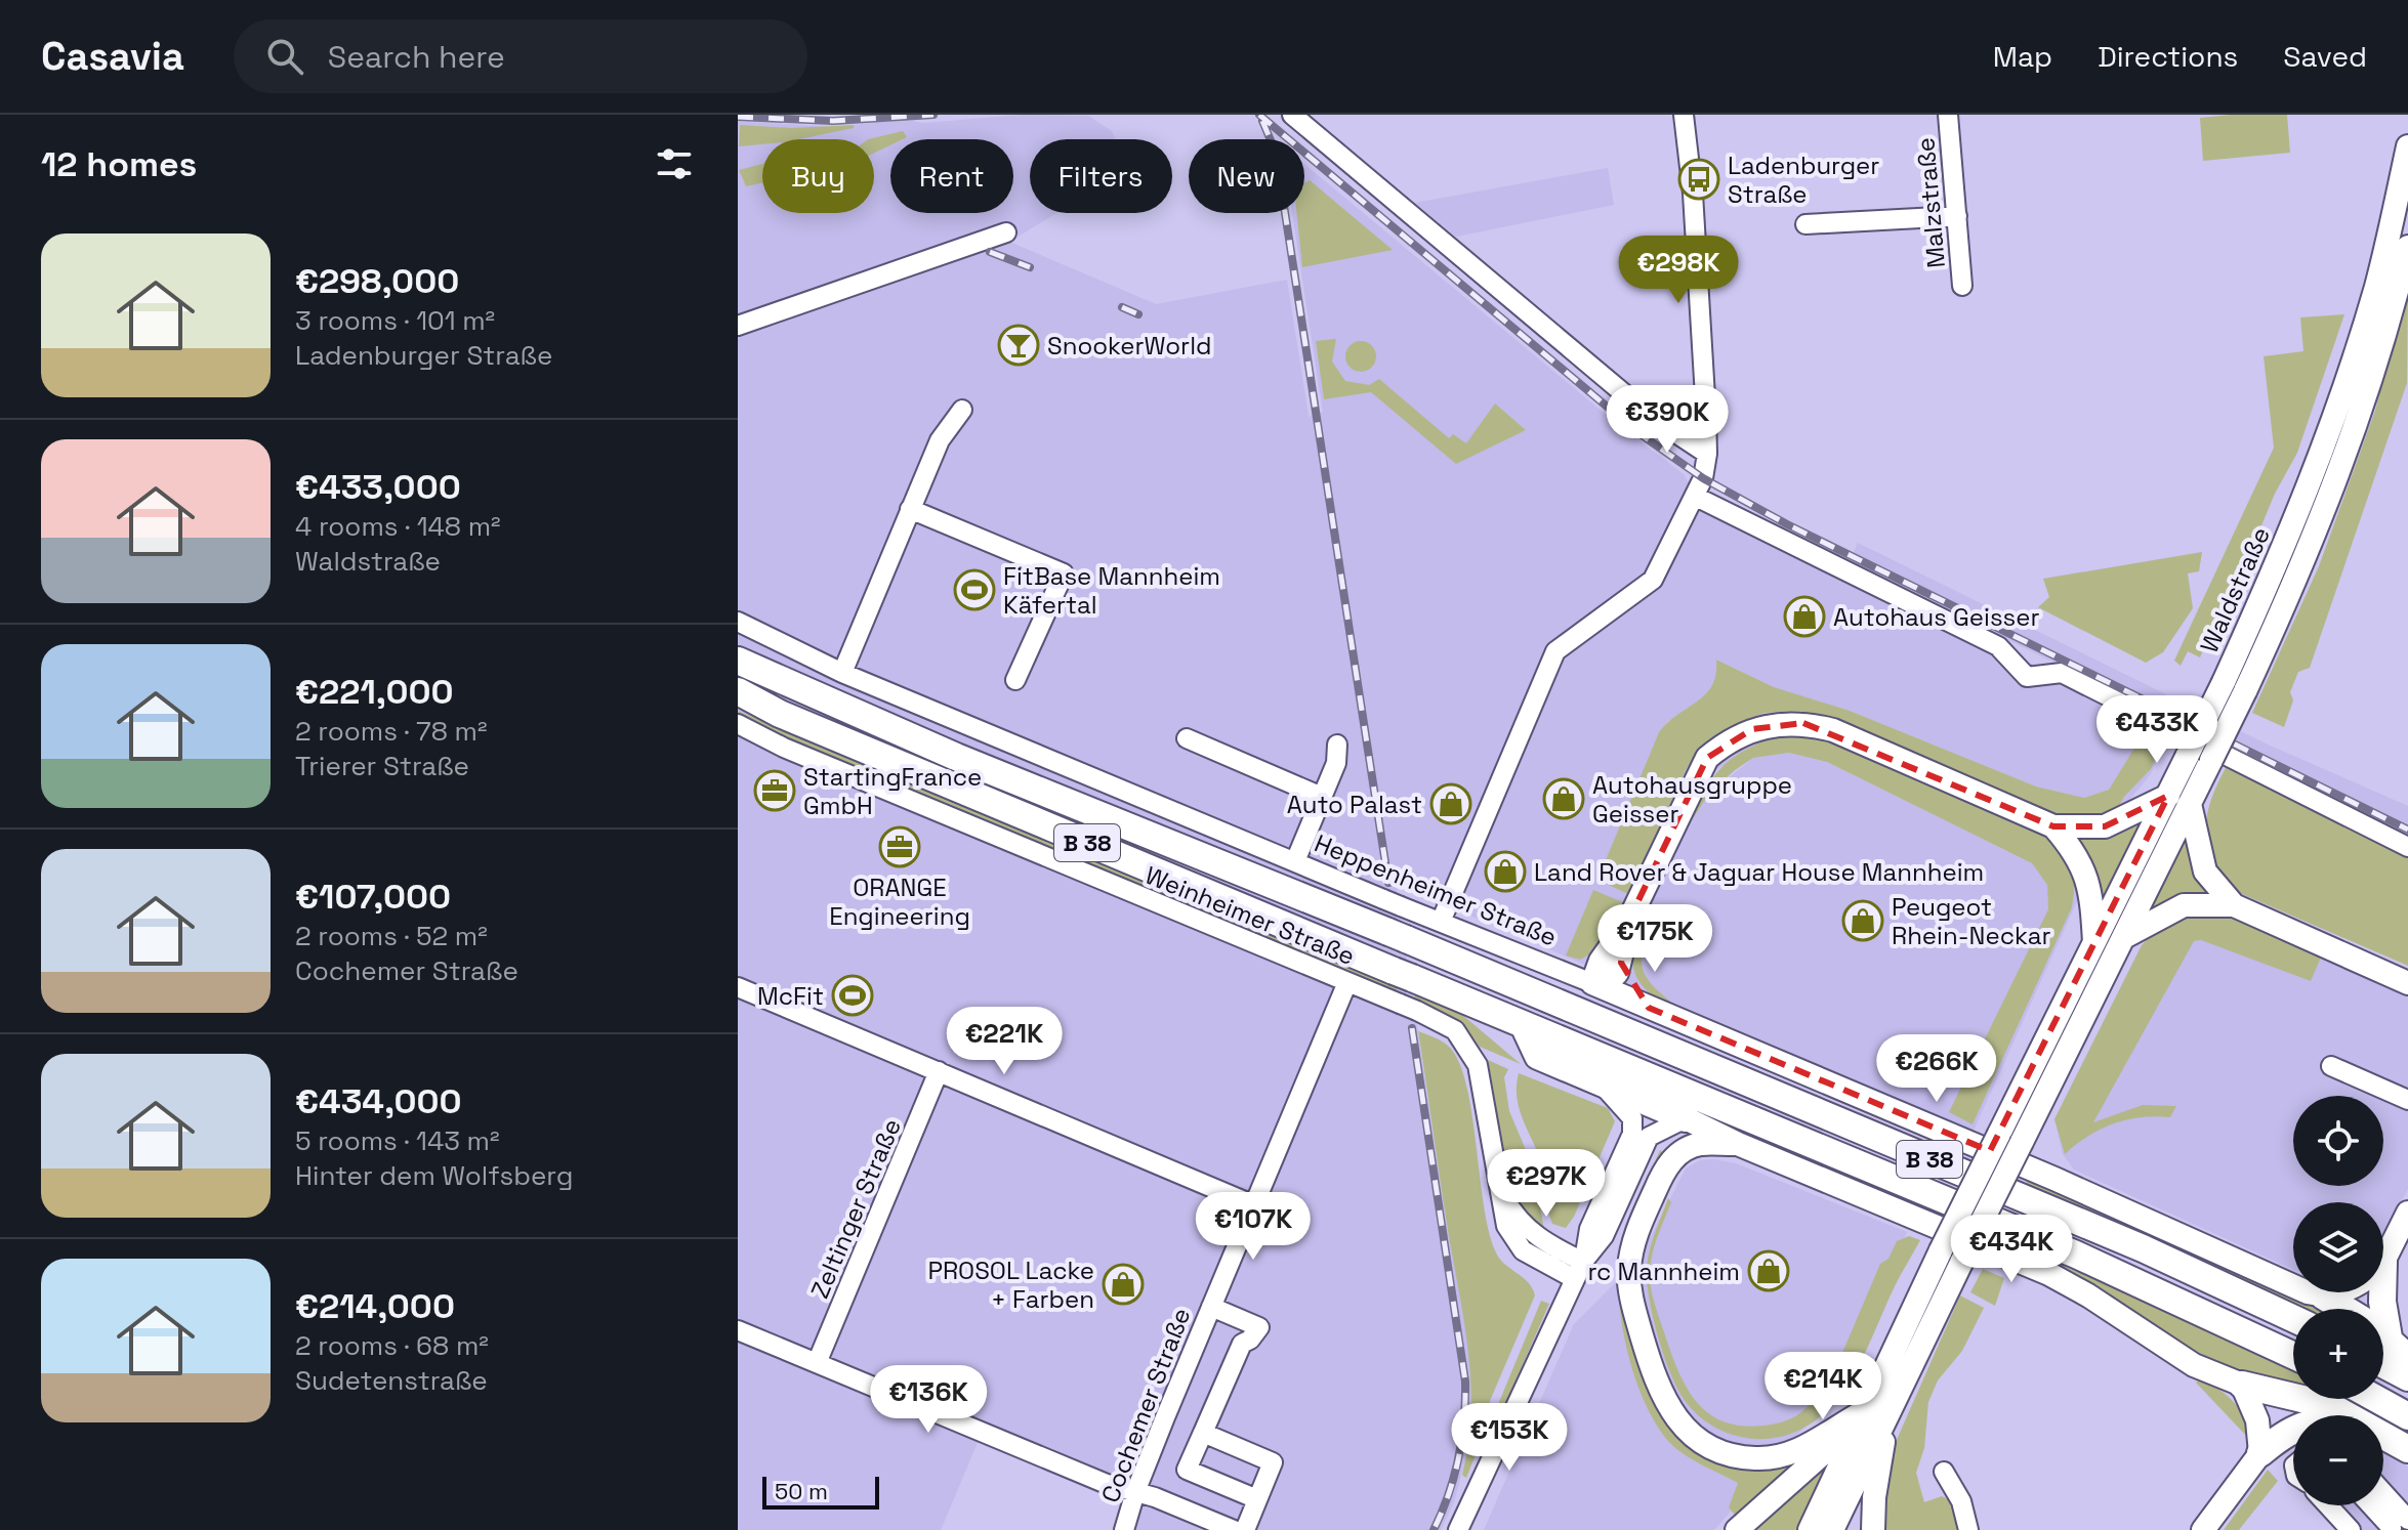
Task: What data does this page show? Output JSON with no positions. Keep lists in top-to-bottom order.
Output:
{
  "streets": {
    "highway": ["B 38"],
    "main road": ["Waldstraße", "Heppenheimer Straße"],
    "street": [
      "Malzstraße",
      "Weinheimer Straße",
      "Zeltinger Straße",
      "Cochemer Straße"
    ]
  },
  "crossings": [
    ["Weinheimer Straße", "Cochemer Straße"]
  ],
  "places": {
    "bus stop": ["Ladenburger Straße"],
    "bar": ["SnookerWorld"],
    "sports": ["FitBase Mannheim Käfertal", "McFit"],
    "shop": [
      "Autohaus Geisser",
      "Autohausgruppe Geisser",
      "Auto Palast",
      "Land Rover & Jaguar House Mannheim",
      "Peugeot Rhein-Neckar",
      "rc Mannheim",
      "PROSOL Lacke + Farben"
    ],
    "office": ["StartingFrance GmbH", "ORANGE Engineering"]
  },
  "scale_bar": "50 m",
  "page": {
    "header": "Casavia",
    "search": "Search here",
    "nav": ["Map", "Directions", "Saved"],
    "heading": "12 homes",
    "chip": [
      "Buy",
      "Rent",
      "Filters",
      "New"
    ],
    "list": [
      {
        "name": "€298,000",
        "note": "3 rooms · 101 m² · Ladenburger Straße"
      },
      {
        "name": "€433,000",
        "note": "4 rooms · 148 m² · Waldstraße"
      },
      {
        "name": "€221,000",
        "note": "2 rooms · 78 m² · Trierer Straße"
      },
      {
        "name": "€107,000",
        "note": "2 rooms · 52 m² · Cochemer Straße"
      },
      {
        "name": "€434,000",
        "note": "5 rooms · 143 m² · Hinter dem Wolfsberg"
      },
      {
        "name": "€214,000",
        "note": "2 rooms · 68 m² · Sudetenstraße"
      }
    ],
    "price": [
      "€298K",
      "€390K",
      "€433K",
      "€175K",
      "€221K",
      "€266K",
      "€297K",
      "€107K",
      "€434K",
      "€214K",
      "€136K",
      "€153K"
    ],
    "map_buttons": ["+", "−"],
    "scale": "50 m"
  }
}
